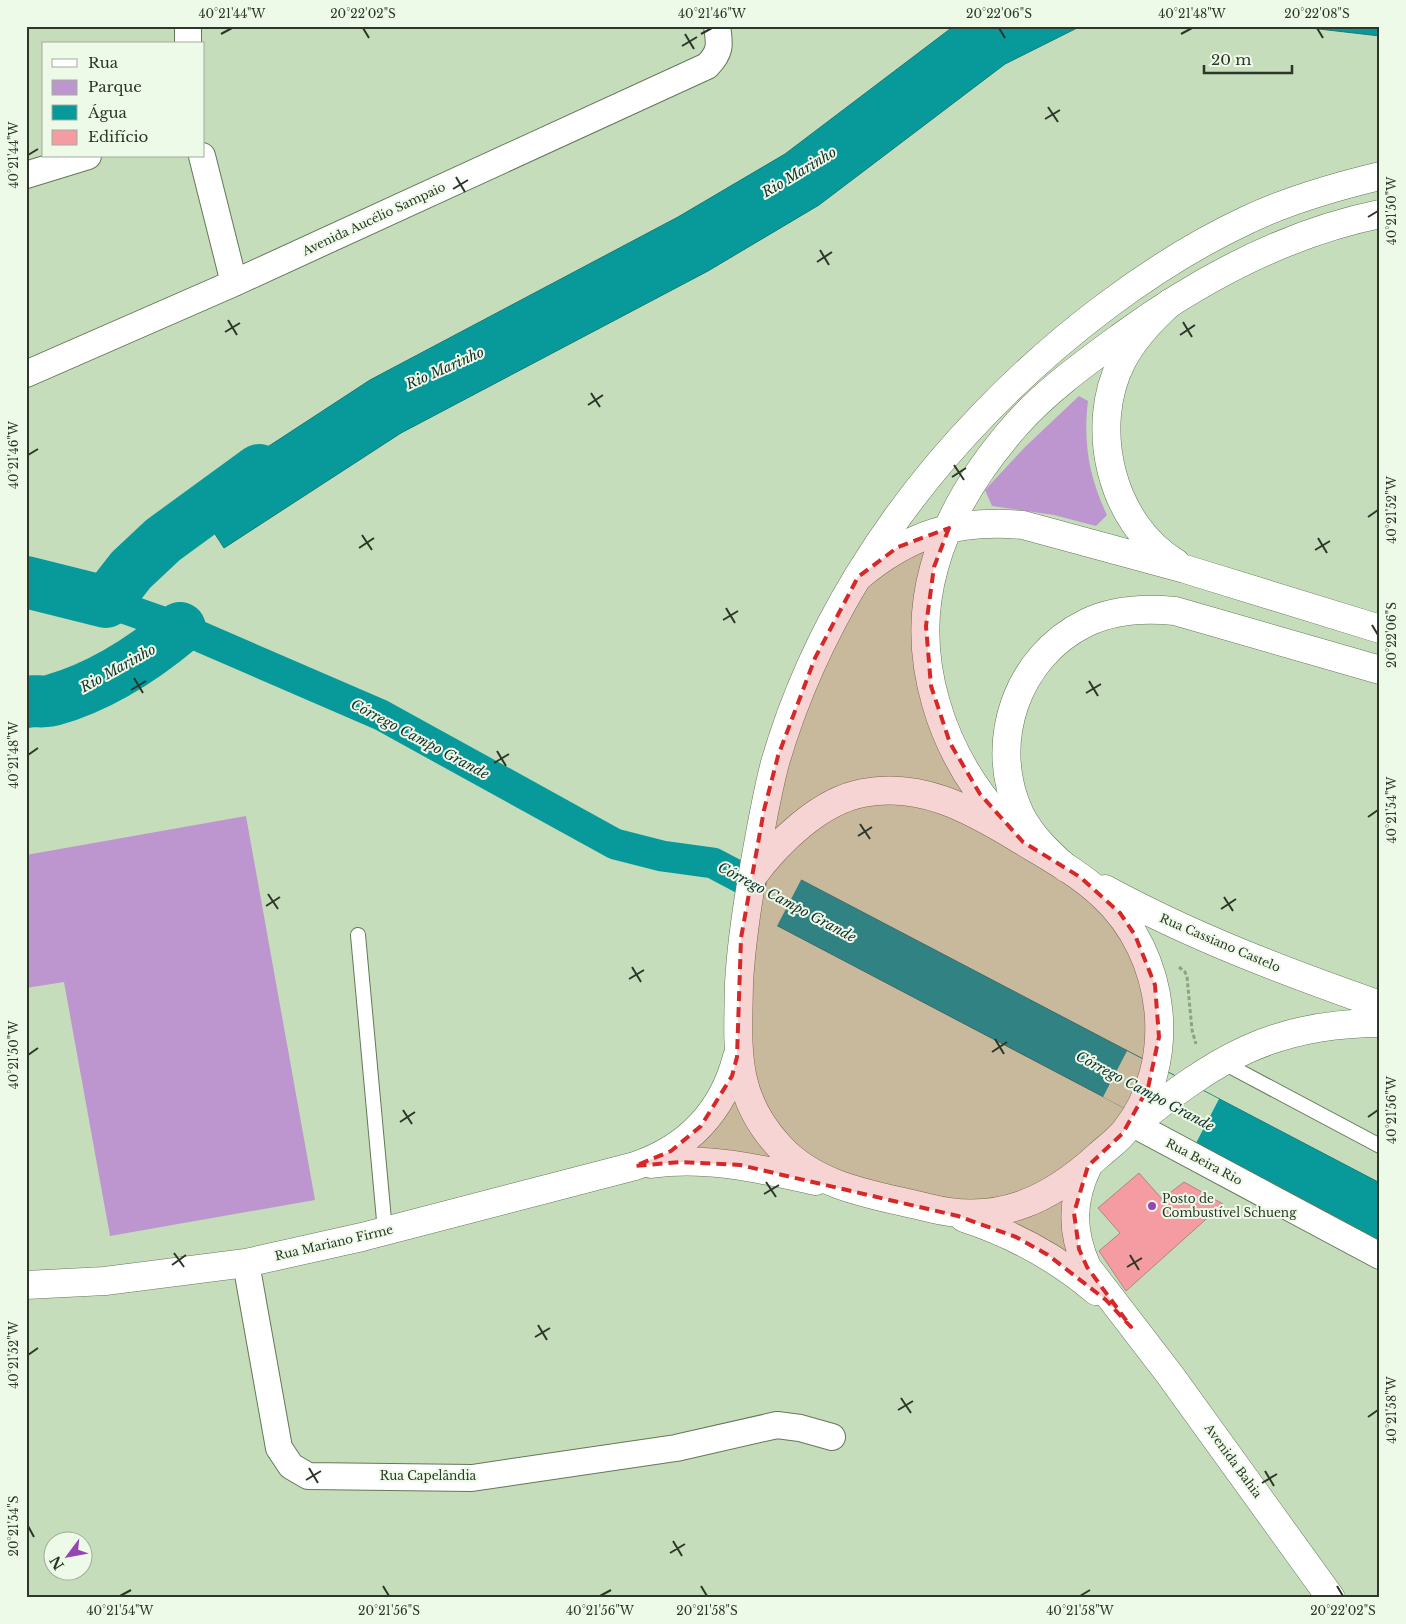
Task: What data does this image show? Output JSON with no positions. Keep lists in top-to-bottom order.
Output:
{
  "streets": {
    "main road": ["Rua Cassiano Castelo", "Rua Mariano Firme", "Avenida Bahia"],
    "street": ["Avenida Aucélio Sampaio", "Rua Beira Rio", "Rua Capelândia"]
  },
  "crossings": [
    ["Rua Mariano Firme", "Rua Capelândia"]
  ],
  "water": ["Rio Marinho", "Córrego Campo Grande"],
  "places": ["Posto de Combustível Schueng"],
  "legend": [
    "Rua",
    "Parque",
    "Água",
    "Edifício"
  ],
  "scale_bar": "20 m",
  "north": "bottom left",
  "coordinates": [
    "40°21'44\"W",
    "20°22'02\"S",
    "40°21'46\"W",
    "20°22'06\"S",
    "40°21'48\"W",
    "20°22'08\"S",
    "40°21'50\"W",
    "40°21'52\"W",
    "40°21'54\"W",
    "40°21'56\"W",
    "40°21'58\"W",
    "20°21'54\"S",
    "20°21'56\"S",
    "20°21'58\"S"
  ]
}
